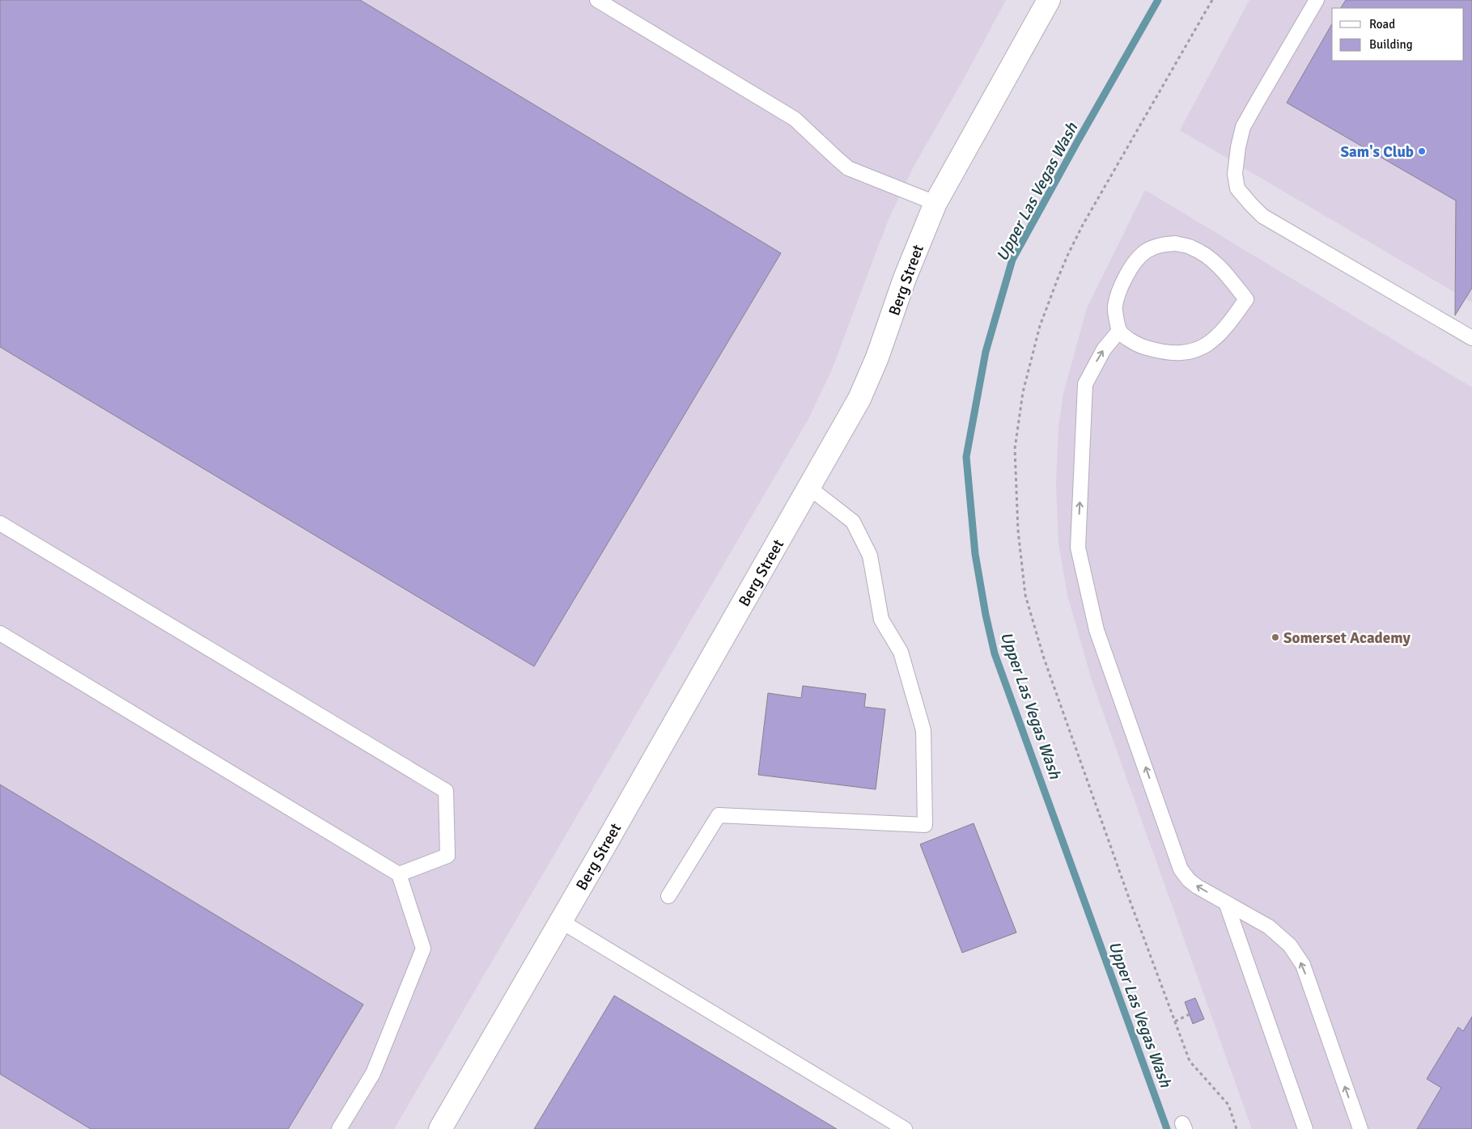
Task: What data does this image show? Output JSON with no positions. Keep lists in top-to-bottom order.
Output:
{
  "streets": {
    "street": ["Berg Street"]
  },
  "water": ["Upper Las Vegas Wash"],
  "places": ["Sam's Club", "Somerset Academy"],
  "legend": ["Road", "Building"]
}
